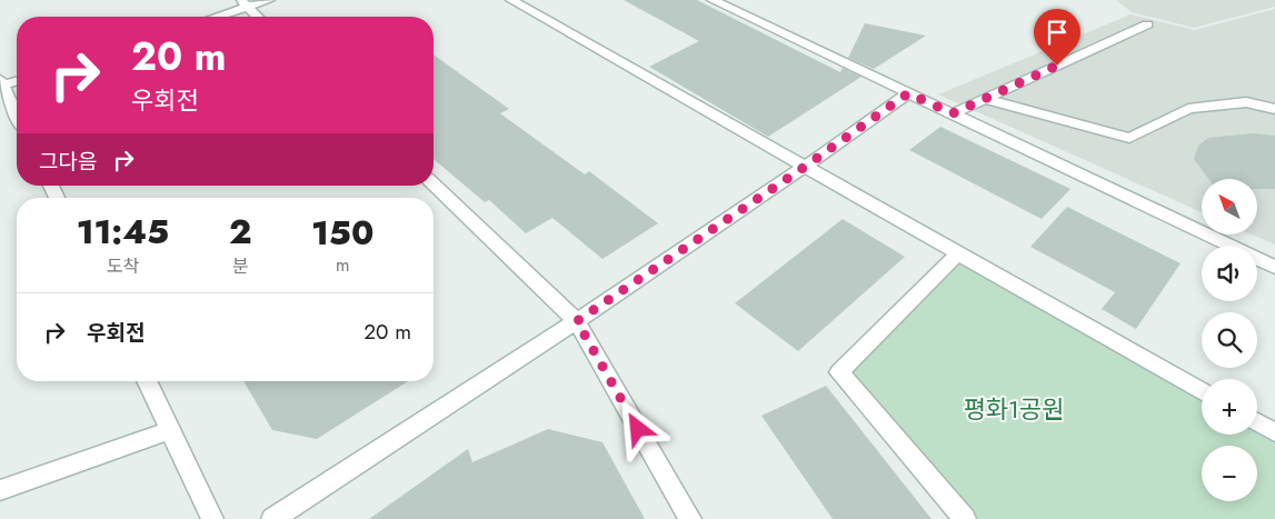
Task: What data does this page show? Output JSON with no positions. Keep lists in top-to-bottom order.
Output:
{
  "parks": ["평화1공원"],
  "north": "top left",
  "page": {
    "turn": ["20 m", "우회전"],
    "then": "그다음",
    "map_buttons": ["+", "−"],
    "eta": [
      "11:45",
      "도착",
      "2",
      "분",
      "150",
      "m"
    ],
    "list": [
      {
        "name": "우회전",
        "value": "20 m"
      }
    ]
  }
}
